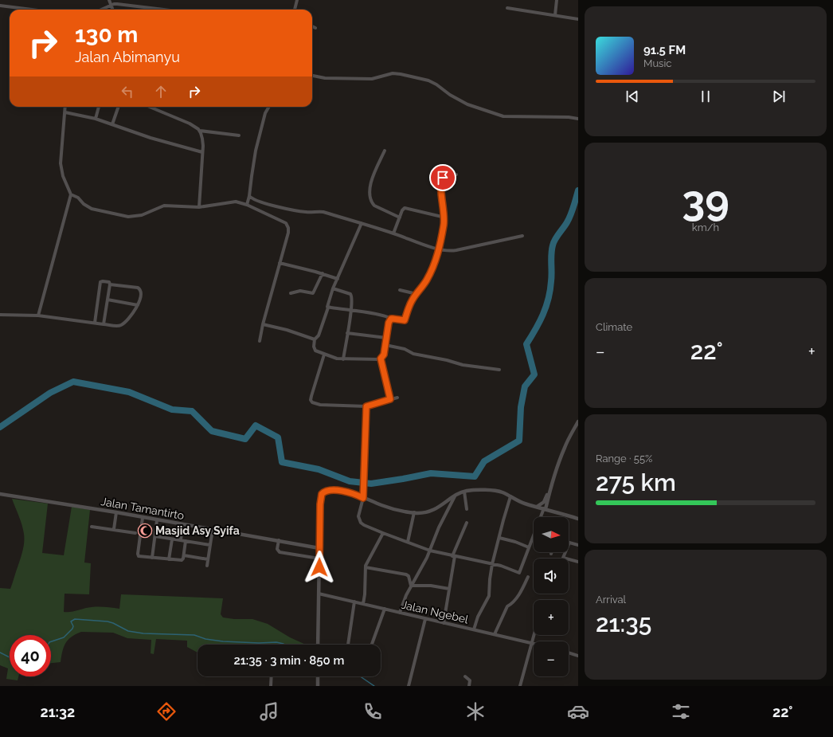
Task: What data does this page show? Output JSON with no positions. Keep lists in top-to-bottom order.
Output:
{
  "streets": {
    "street": ["Jalan Tamantirto", "Jalan Ngebel"]
  },
  "places": {
    "mosque": ["Masjid Asy Syifa"]
  },
  "north": "right",
  "page": {
    "turn": ["130 m", "Jalan Abimanyu"],
    "song": ["91.5 FM", "Music"],
    "tile": [
      ["39", "km/h"],
      "Climate",
      ["Range · 55%", "275 km"],
      ["Arrival", "21:35"]
    ],
    "heat": ["−", "22°", "+"],
    "map_buttons": ["+", "−"],
    "limit": "40",
    "trip": "21:35 · 3 min · 850 m",
    "tabs": ["21:32", "22°"]
  }
}
